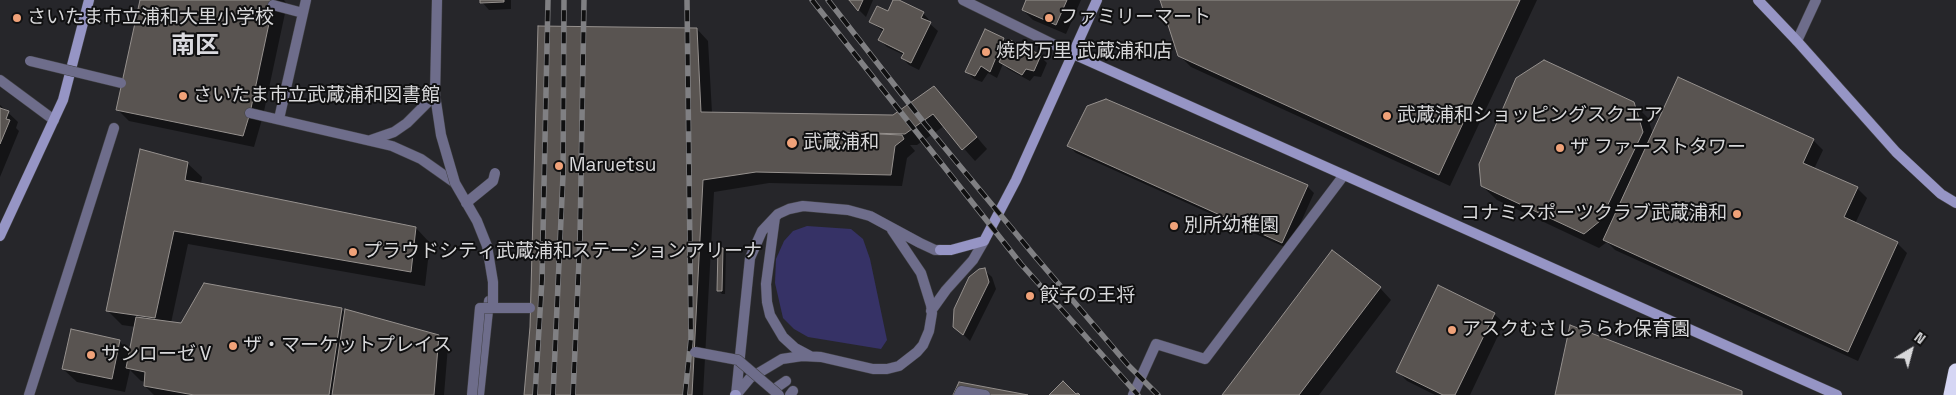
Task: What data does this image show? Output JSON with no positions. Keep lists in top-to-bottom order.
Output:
{
  "districts": ["南区"],
  "places": [
    "さいたま市立浦和大里小学校",
    "ファミリーマート",
    "焼肉万里 武蔵浦和店",
    "さいたま市立武蔵浦和図書館",
    "武蔵浦和ショッピングスクエア",
    "武蔵浦和",
    "ザ ファーストタワー",
    "Maruetsu",
    "コナミスポーツクラブ武蔵浦和",
    "別所幼稚園",
    "プラウドシティ武蔵浦和ステーションアリーナ",
    "餃子の王将",
    "アスクむさしうらわ保育園",
    "ザ・マーケットプレイス",
    "サンローゼⅤ"
  ],
  "north": "top right"
}
